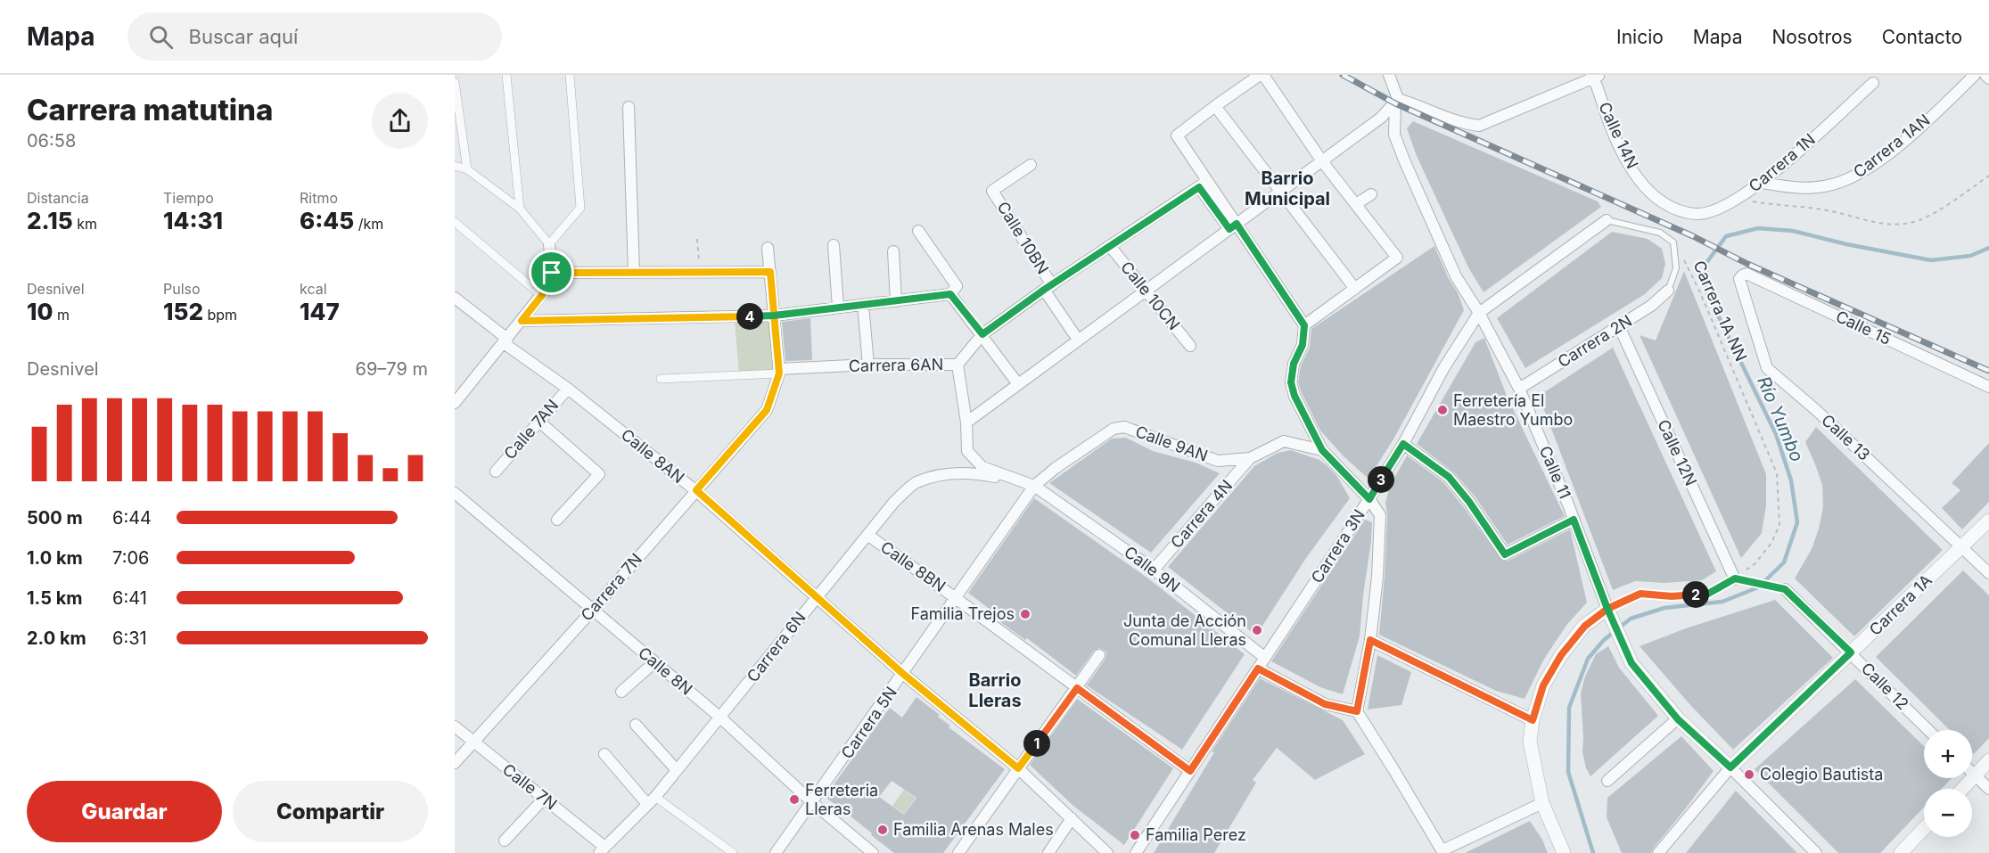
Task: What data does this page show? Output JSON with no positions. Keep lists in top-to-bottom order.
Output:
{
  "streets": {
    "street": [
      "Calle 14N",
      "Carrera 1AN",
      "Carrera 1N",
      "Calle 10BN",
      "Calle 10CN",
      "Calle 15",
      "Carrera 2N",
      "Carrera 6AN",
      "Calle 7AN",
      "Calle 13",
      "Calle 9AN",
      "Calle 12N",
      "Calle 8AN",
      "Calle 11",
      "Carrera 4N",
      "Carrera 3N",
      "Calle 8BN",
      "Calle 9N",
      "Carrera 7N",
      "Carrera 1A",
      "Carrera 6N",
      "Calle 8N",
      "Calle 12",
      "Carrera 5N",
      "Calle 7N"
    ],
    "path": ["Carrera 1A NN"]
  },
  "crossings": [
    ["Calle 14N", "Carrera 1N"],
    ["Carrera 1AN", "Carrera 1N"],
    ["Calle 10BN", "Carrera 6AN"],
    ["Calle 10CN", "Carrera 6AN"],
    ["Carrera 1A NN", "Calle 12N"],
    ["Calle 15", "Calle 13"],
    ["Carrera 2N", "Calle 12N"],
    ["Carrera 2N", "Calle 11"],
    ["Carrera 6AN", "Carrera 7N"],
    ["Calle 7AN", "Calle 8AN"],
    ["Calle 13", "Carrera 1A"],
    ["Calle 9AN", "Carrera 4N"],
    ["Calle 9AN", "Calle 9N"],
    ["Calle 9AN", "Carrera 6N"],
    ["Calle 9AN", "Carrera 5N"],
    ["Calle 8AN", "Carrera 7N"],
    ["Calle 8AN", "Carrera 6N"],
    ["Calle 8AN", "Carrera 5N"],
    ["Calle 11", "Carrera 3N"],
    ["Calle 11", "Carrera 1A"],
    ["Carrera 4N", "Calle 9N"],
    ["Carrera 3N", "Calle 8BN"],
    ["Carrera 3N", "Calle 9N"],
    ["Calle 8BN", "Carrera 6N"],
    ["Calle 8BN", "Carrera 5N"],
    ["Calle 9N", "Carrera 6N"],
    ["Calle 9N", "Carrera 5N"],
    ["Carrera 7N", "Calle 8N"],
    ["Carrera 7N", "Calle 7N"],
    ["Carrera 1A", "Calle 12"],
    ["Carrera 6N", "Calle 8N"],
    ["Carrera 6N", "Carrera 5N"],
    ["Carrera 6N", "Calle 7N"],
    ["Calle 8N", "Carrera 5N"]
  ],
  "districts": ["Barrio Municipal", "Barrio Lleras"],
  "water": ["Río Yumbo"],
  "places": [
    "Ferretería El Maestro Yumbo",
    "Familia Trejos",
    "Junta de Acción Comunal Lleras",
    "Colegio Bautista",
    "Ferreteria Lleras",
    "Familia Arenas Males",
    "Familia Perez"
  ],
  "page": {
    "header": "Mapa",
    "search": "Buscar aquí",
    "nav": [
      "Inicio",
      "Mapa",
      "Nosotros",
      "Contacto"
    ],
    "heading": ["Carrera matutina", "06:58"],
    "stats": [
      ["Distancia", "2.15 km"],
      ["Tiempo", "14:31"],
      ["Ritmo", "6:45 /km"],
      ["Desnivel", "10 m"],
      ["Pulso", "152 bpm"],
      ["kcal", "147"]
    ],
    "pins": [
      "4",
      "3",
      "2",
      "1"
    ],
    "chart": ["Desnivel", "69–79 m"],
    "list": [
      {
        "name": "500 m",
        "note": "6:44"
      },
      {
        "name": "1.0 km",
        "note": "7:06"
      },
      {
        "name": "1.5 km",
        "note": "6:41"
      },
      {
        "name": "2.0 km",
        "note": "6:31"
      }
    ],
    "map_buttons": ["+", "−"],
    "buttons": ["Guardar", "Compartir"]
  }
}
